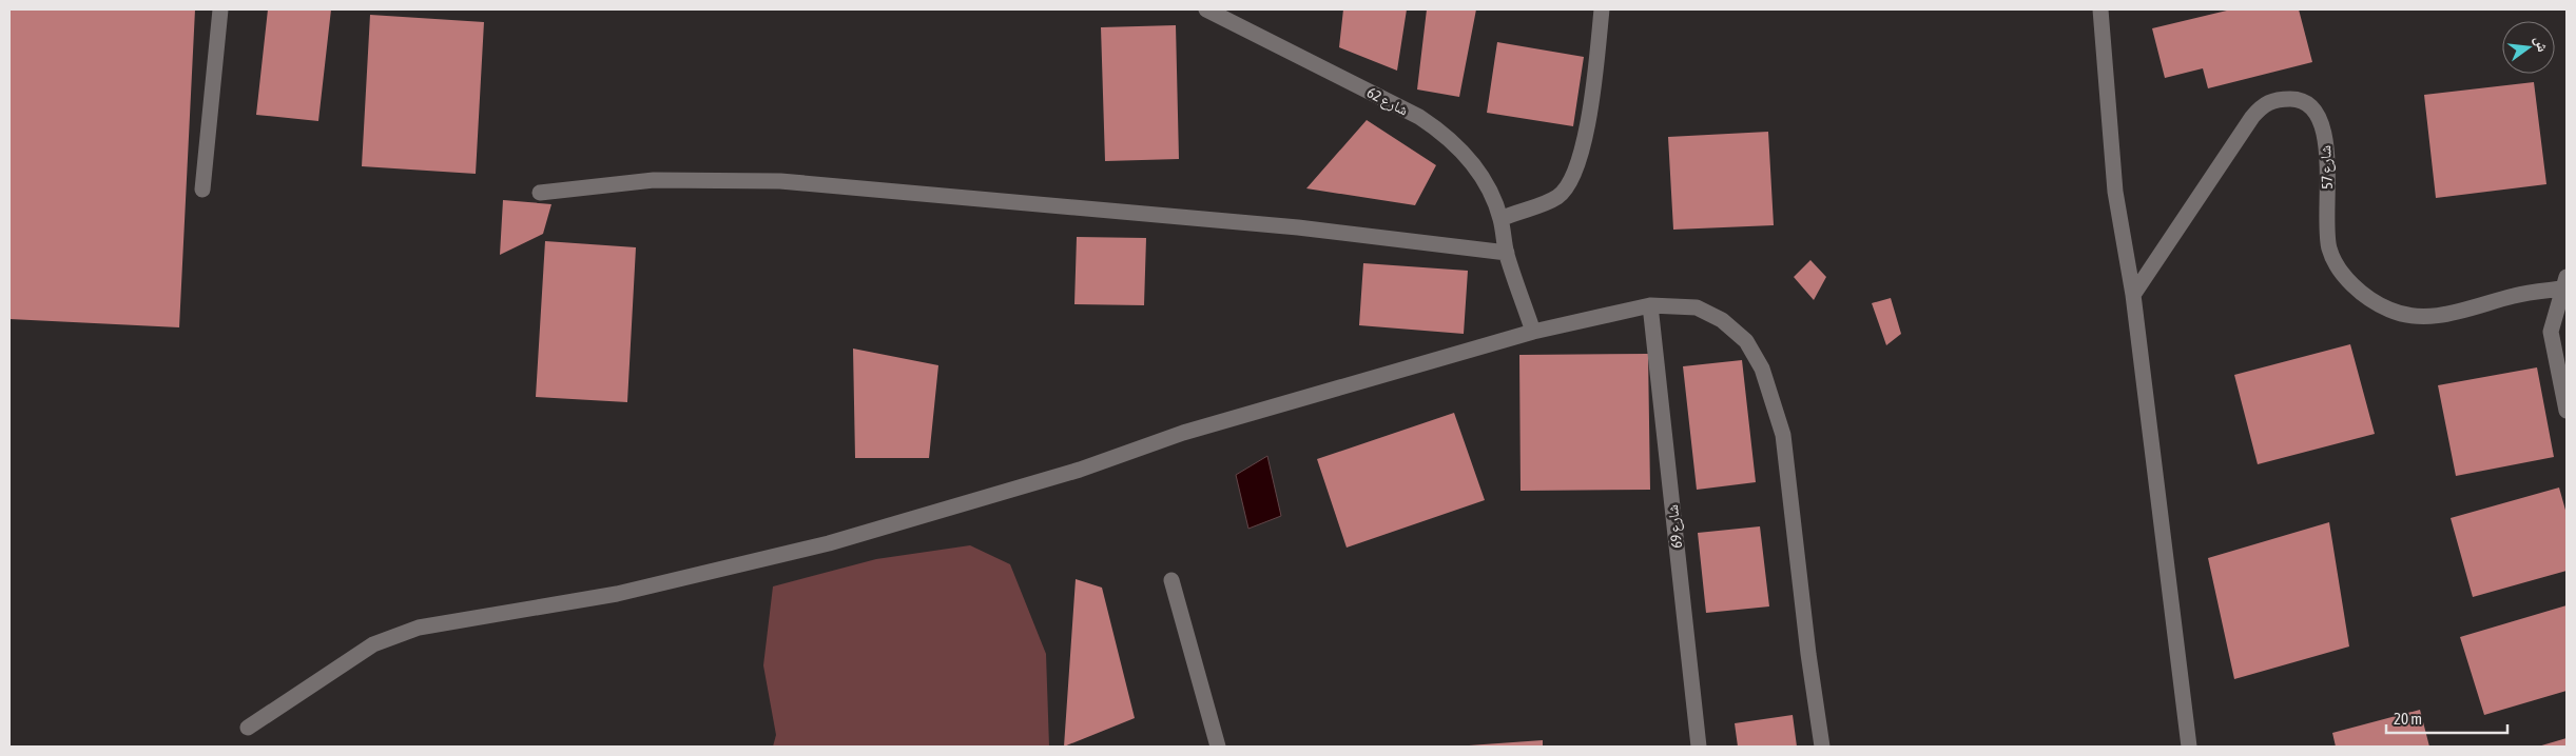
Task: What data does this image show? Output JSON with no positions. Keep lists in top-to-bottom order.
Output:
{
  "streets": {
    "street": ["شارع 62", "شارع 57", "شارع 69"]
  },
  "scale_bar": "20 m",
  "north": "right"
}
